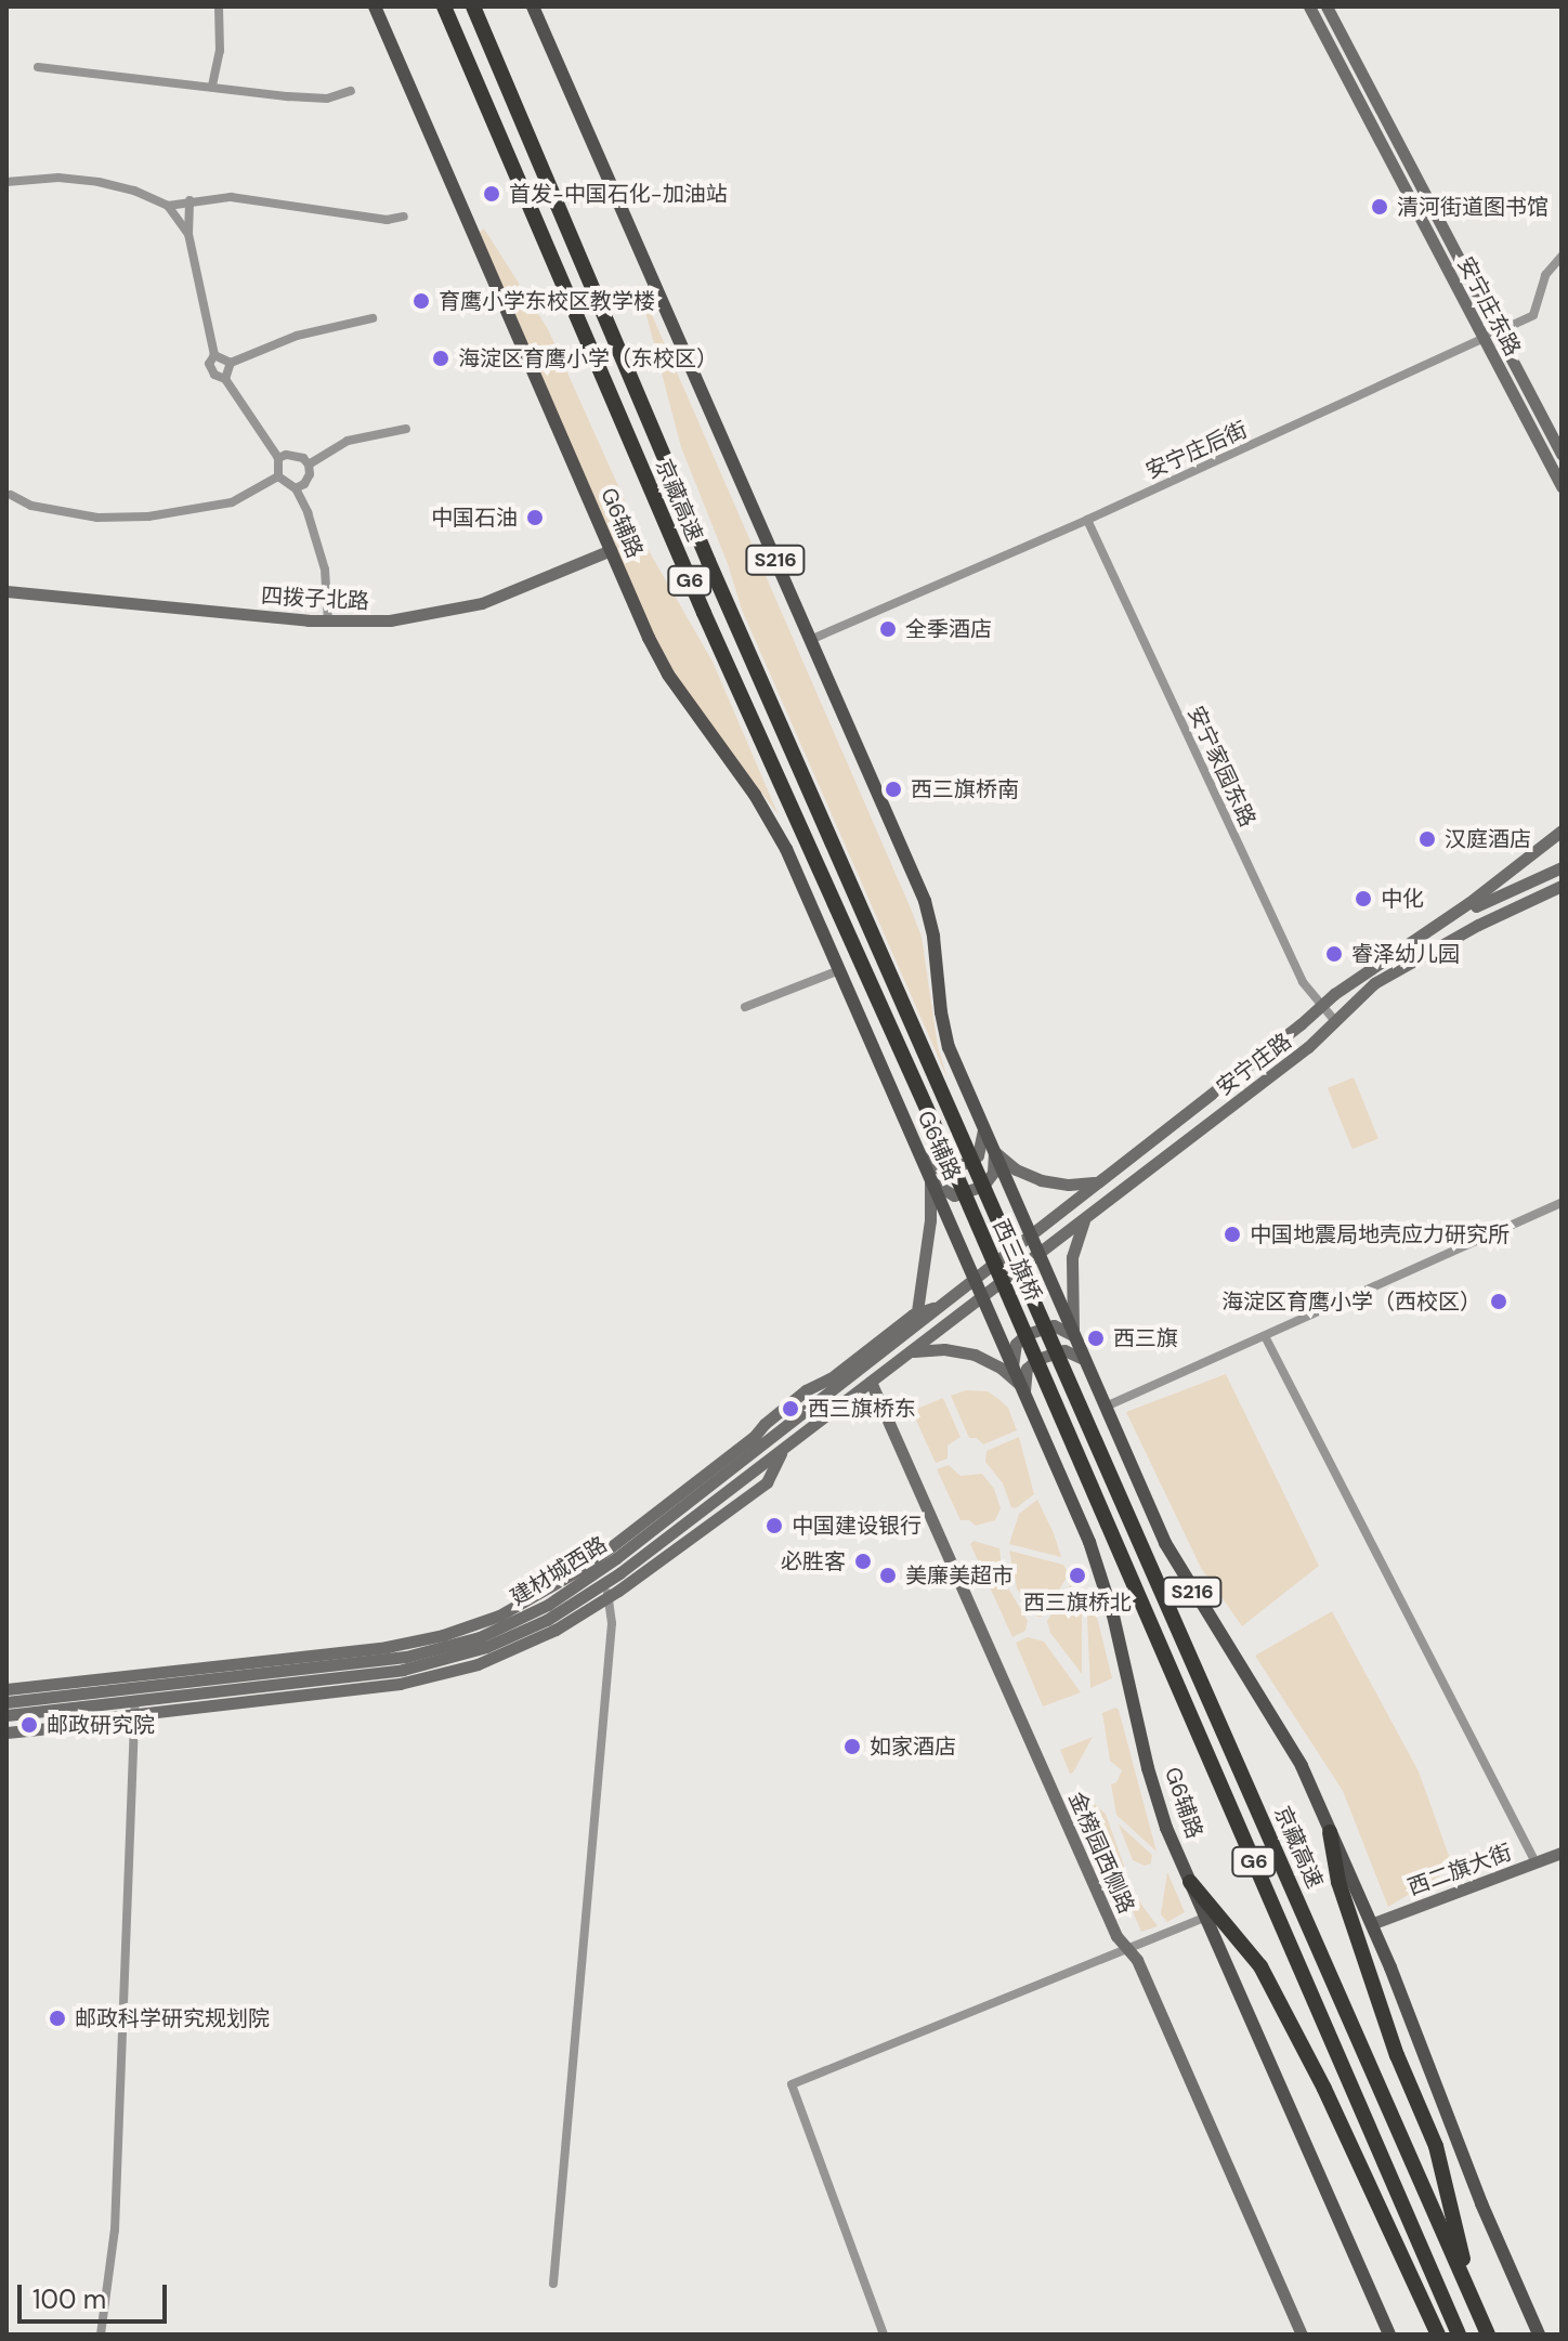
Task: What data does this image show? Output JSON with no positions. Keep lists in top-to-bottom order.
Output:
{
  "streets": {
    "highway": ["京藏高速", "G6", "西三旗桥"],
    "main road": [
      "安宁庄东路",
      "G6辅路",
      "S216",
      "四拨子北路",
      "安宁庄路",
      "建材城西路",
      "金榜园西侧路",
      "西二旗大街"
    ],
    "street": ["安宁庄后街", "安宁家园东路"]
  },
  "crossings": [
    ["安宁庄东路", "安宁庄后街"],
    ["安宁庄后街", "S216"],
    ["安宁庄后街", "安宁家园东路"],
    ["京藏高速", "西三旗桥"],
    ["G6辅路", "四拨子北路"],
    ["G6辅路", "安宁庄路"],
    ["G6辅路", "建材城西路"],
    ["S216", "安宁庄路"],
    ["S216", "建材城西路"],
    ["S216", "西二旗大街"],
    ["安宁家园东路", "安宁庄路"],
    ["安宁庄路", "建材城西路"],
    ["建材城西路", "金榜园西侧路"]
  ],
  "places": [
    "首发-中国石化-加油站",
    "清河街道图书馆",
    "育鹰小学东校区教学楼",
    "海淀区育鹰小学（东校区）",
    "中国石油",
    "全季酒店",
    "西三旗桥南",
    "汉庭酒店",
    "中化",
    "睿泽幼儿园",
    "中国地震局地壳应力研究所",
    "海淀区育鹰小学（西校区）",
    "西三旗",
    "西三旗桥东",
    "中国建设银行",
    "必胜客",
    "美廉美超市",
    "西三旗桥北",
    "邮政研究院",
    "如家酒店",
    "邮政科学研究规划院"
  ],
  "scale_bar": "100 m"
}
